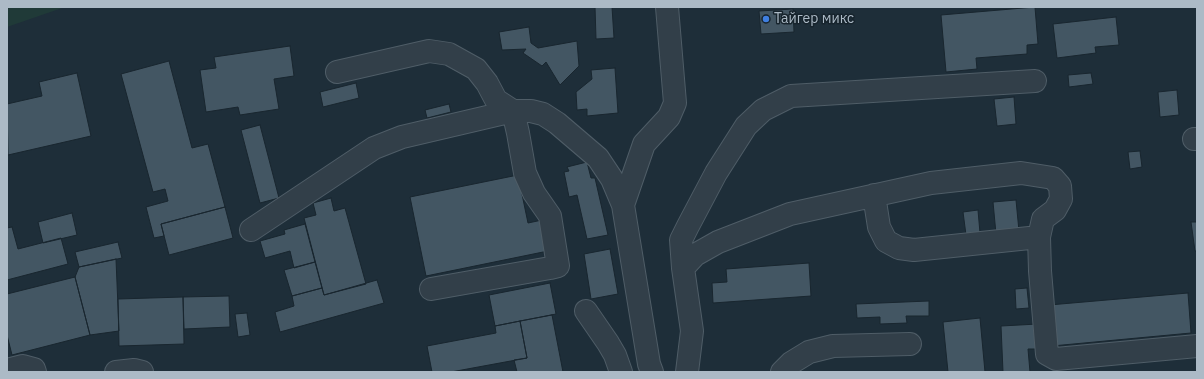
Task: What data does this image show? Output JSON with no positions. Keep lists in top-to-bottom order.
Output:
{
  "places": ["Тайгер микс"]
}
